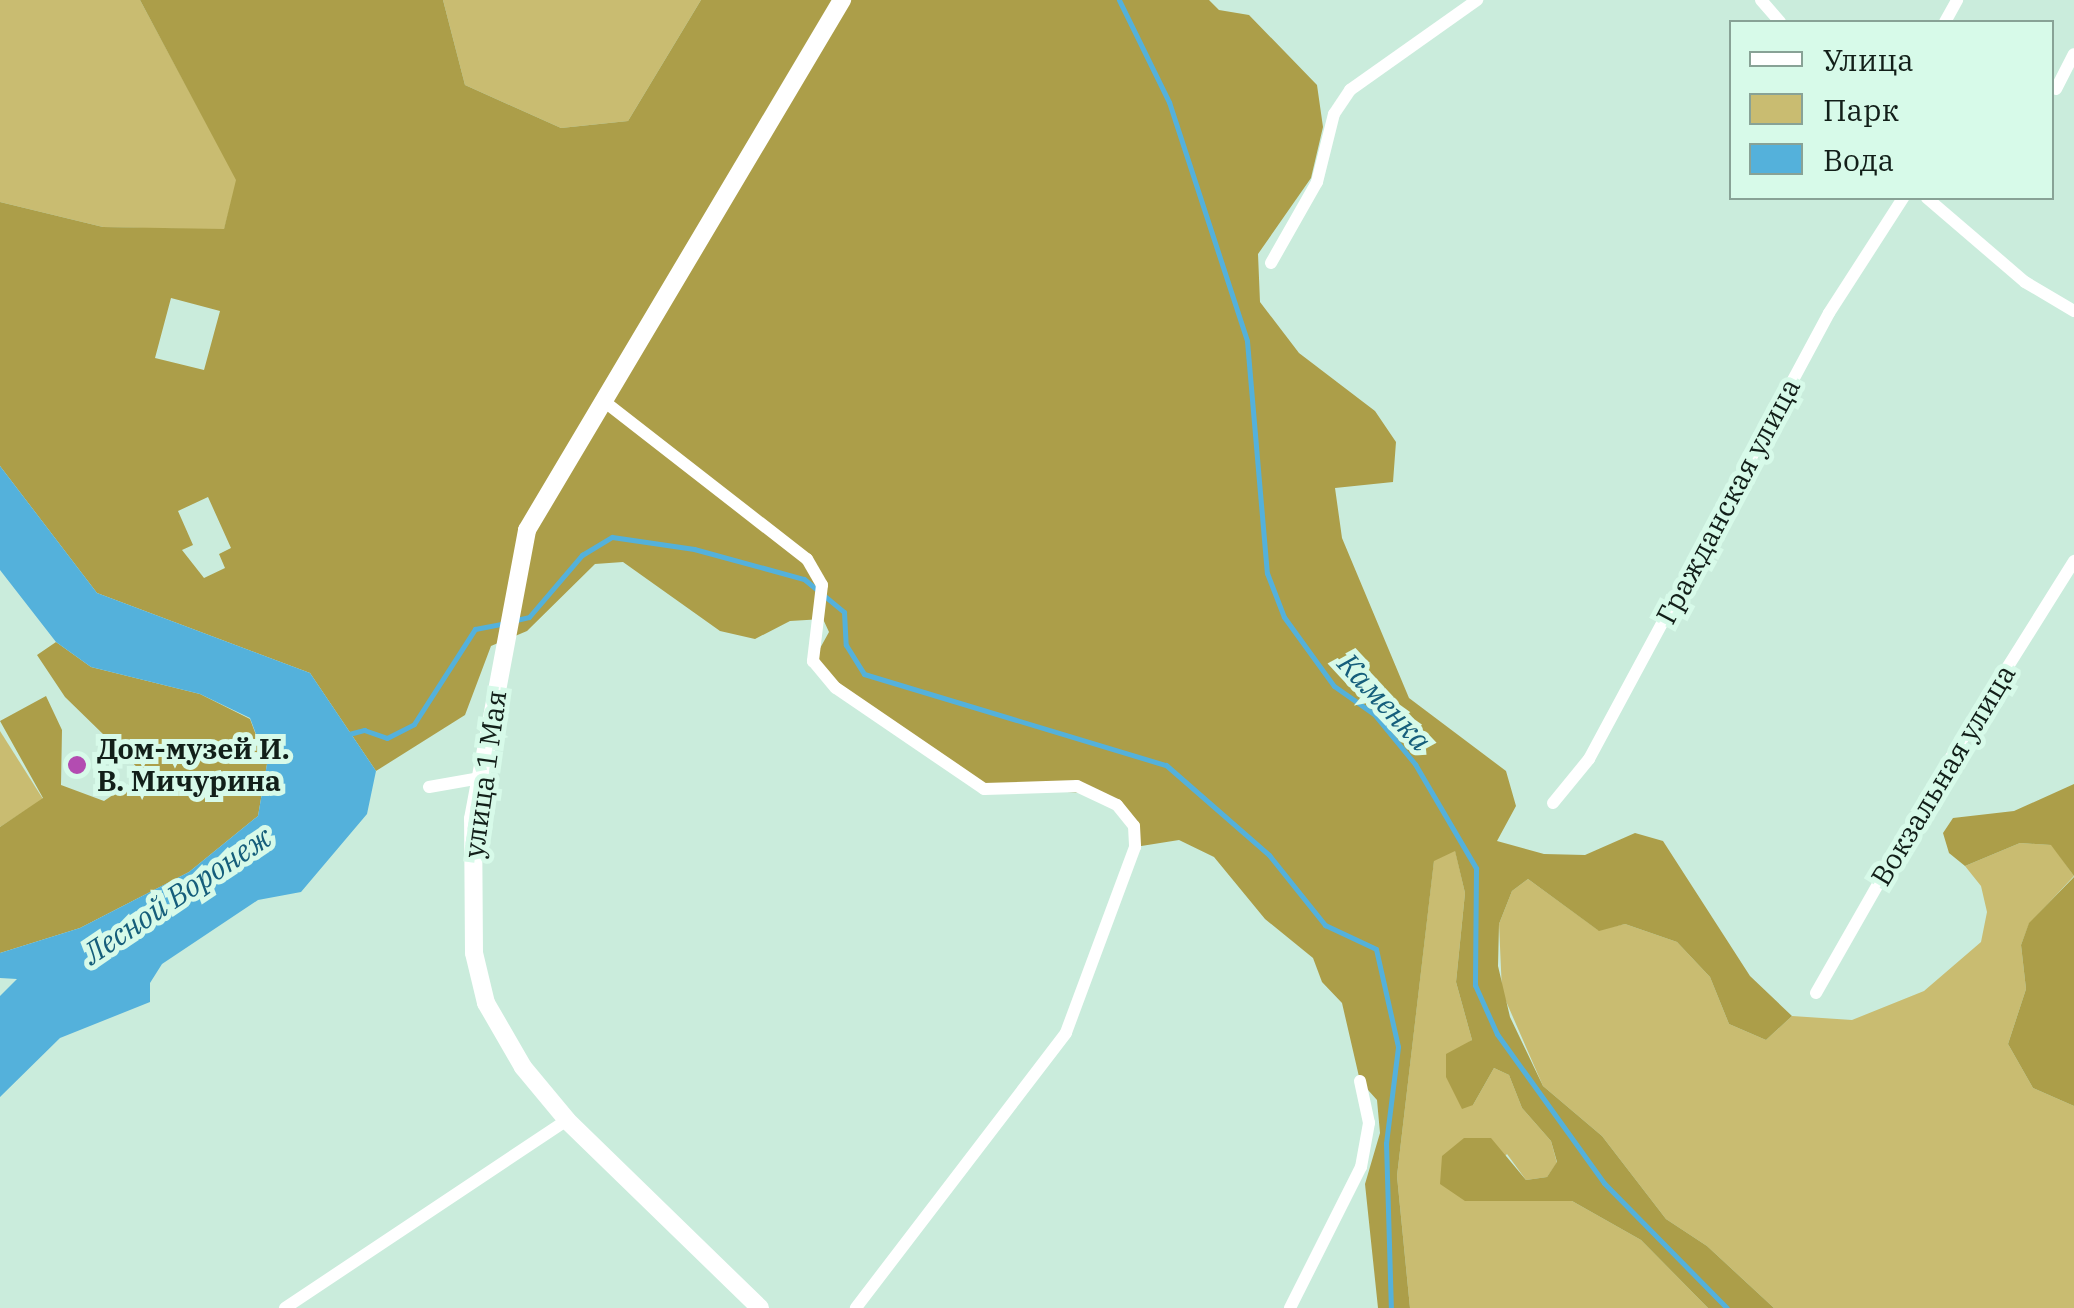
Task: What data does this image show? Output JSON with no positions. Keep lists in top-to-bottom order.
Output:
{
  "streets": {
    "street": ["Гражданская улица", "улица 1 Мая", "Вокзальная улица"]
  },
  "water": ["Каменка", "Лесной Воронеж"],
  "places": ["Дом-музей И. В. Мичурина"],
  "legend": ["Улица", "Парк", "Вода"]
}
